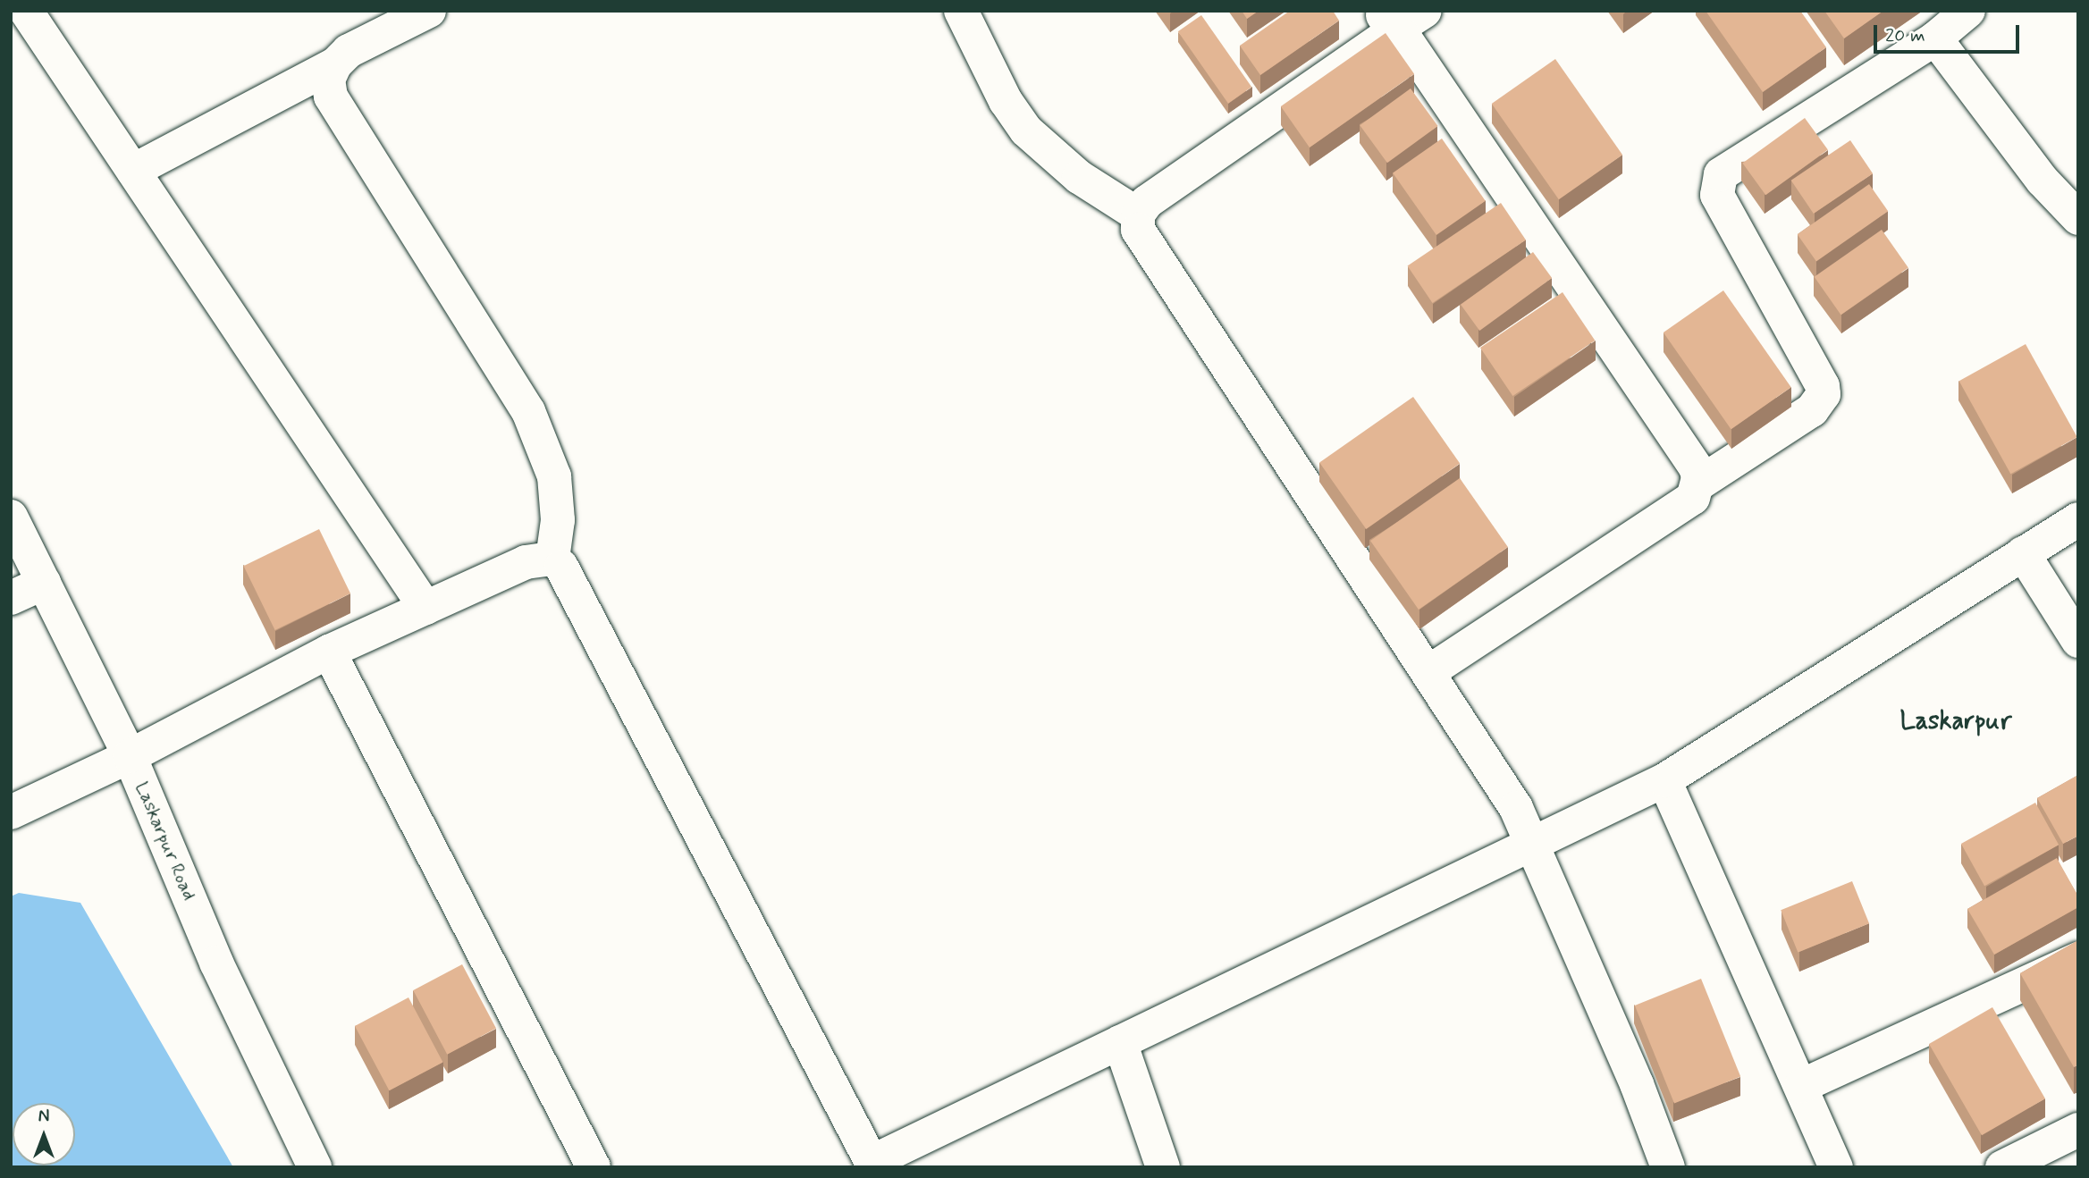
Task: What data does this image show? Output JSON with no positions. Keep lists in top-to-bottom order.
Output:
{
  "streets": {
    "street": ["Laskarpur Road"]
  },
  "districts": ["Laskarpur"],
  "scale_bar": "20 m",
  "north": "top"
}
